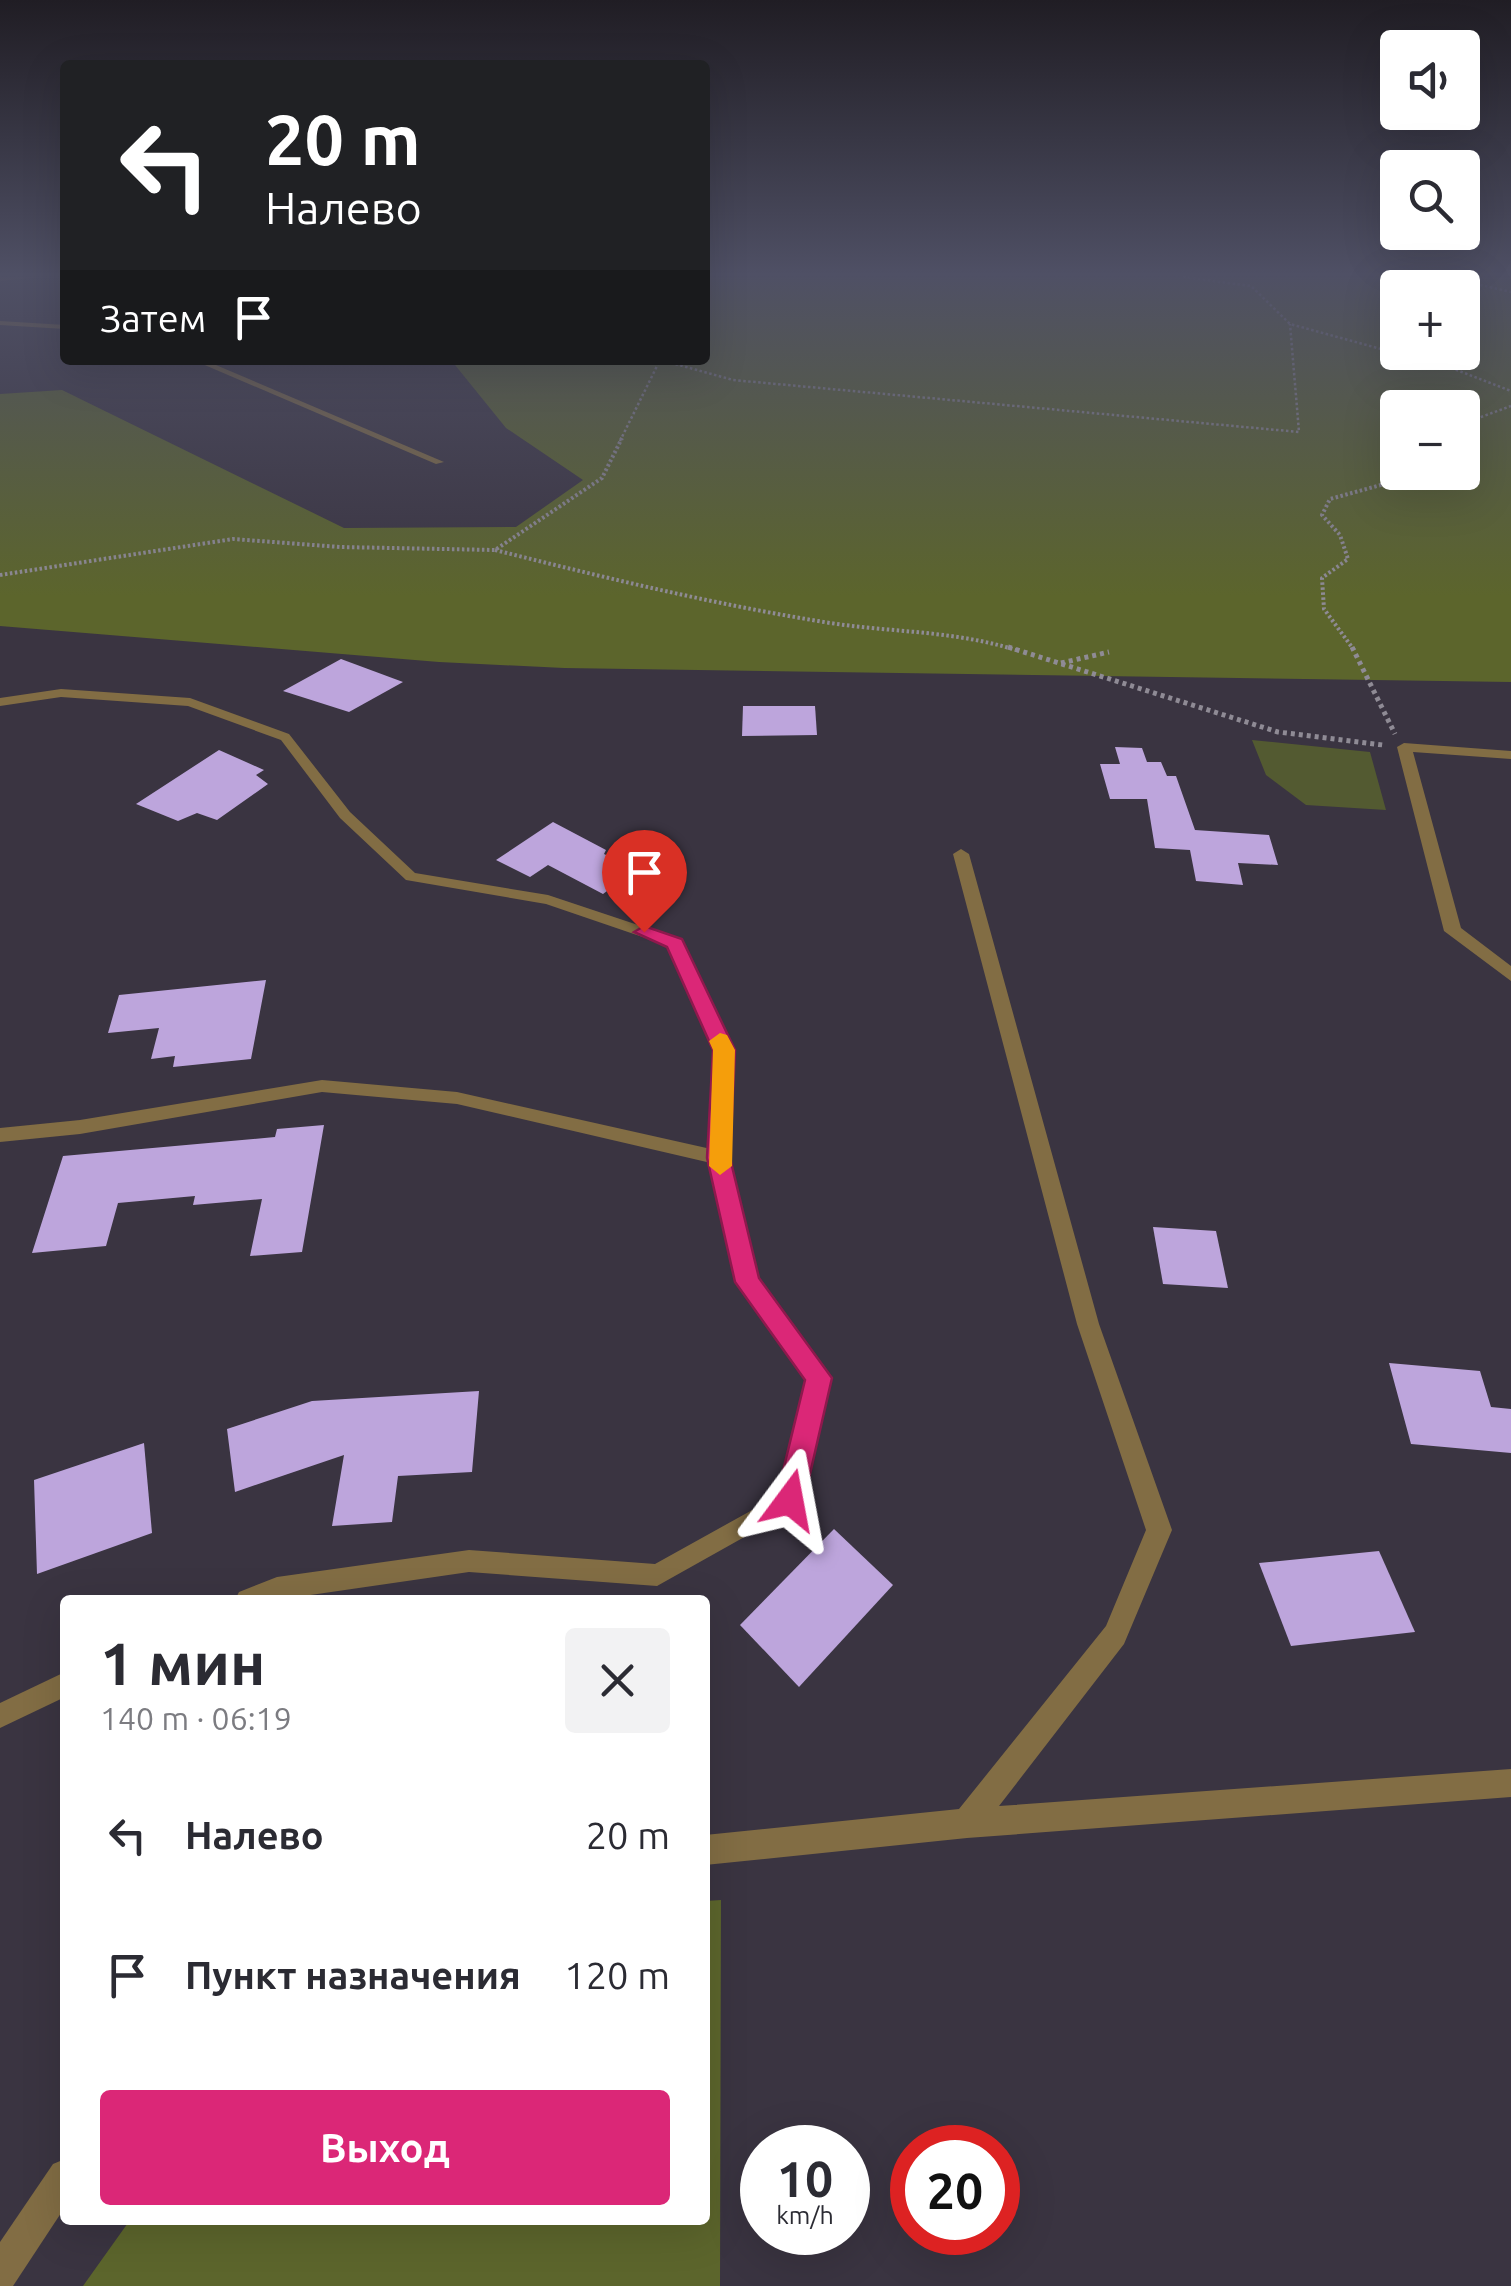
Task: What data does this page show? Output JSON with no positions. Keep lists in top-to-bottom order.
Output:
{
  "page": {
    "map_buttons": ["+", "−"],
    "turn": ["20 m", "Налево"],
    "then": "Затем",
    "heading": ["1 мин", "140 m · 06:19"],
    "list": [
      {
        "name": "Налево",
        "value": "20 m"
      },
      {
        "name": "Пункт назначения",
        "value": "120 m"
      }
    ],
    "buttons": "Выход",
    "speed": "10 km/h",
    "limit": "20"
  }
}
